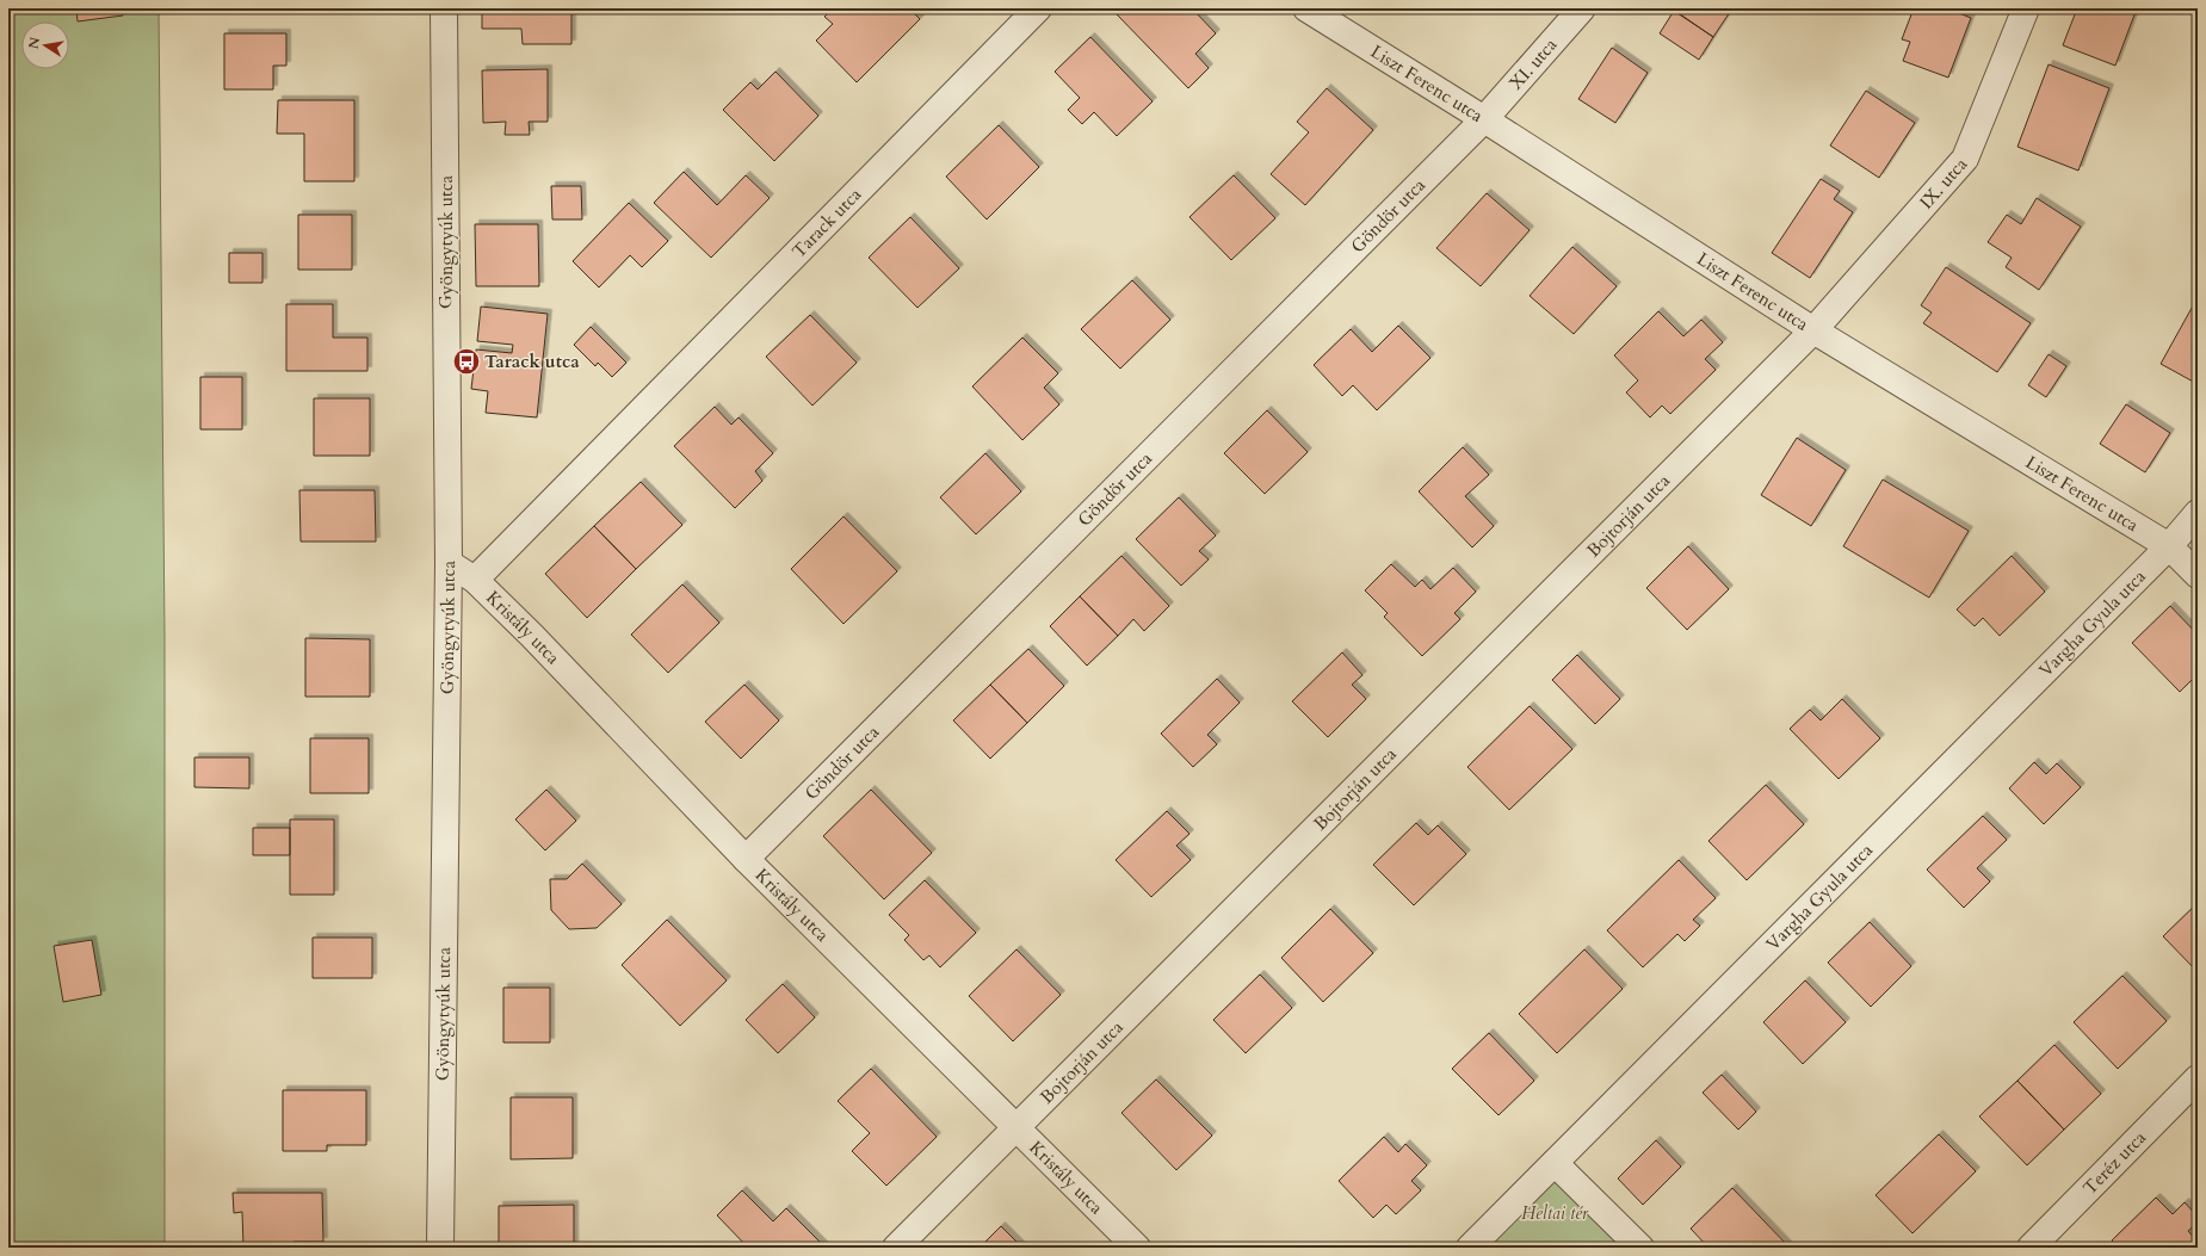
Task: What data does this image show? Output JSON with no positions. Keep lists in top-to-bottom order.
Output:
{
  "streets": {
    "street": [
      "XI. utca",
      "Liszt Ferenc utca",
      "IX. utca",
      "Göndör utca",
      "Tarack utca",
      "Gyöngytyúk utca",
      "Bojtorján utca",
      "Vargha Gyula utca",
      "Kristály utca",
      "Teréz utca"
    ]
  },
  "crossings": [
    ["XI. utca", "Liszt Ferenc utca"],
    ["XI. utca", "Göndör utca"],
    ["Liszt Ferenc utca", "IX. utca"],
    ["Liszt Ferenc utca", "Göndör utca"],
    ["Liszt Ferenc utca", "Bojtorján utca"],
    ["Liszt Ferenc utca", "Vargha Gyula utca"],
    ["IX. utca", "Bojtorján utca"],
    ["Göndör utca", "Kristály utca"],
    ["Tarack utca", "Kristály utca"],
    ["Gyöngytyúk utca", "Kristály utca"],
    ["Bojtorján utca", "Kristály utca"]
  ],
  "parks": ["Heltai tér"],
  "places": {
    "bus stop": ["Tarack utca"]
  },
  "north": "left"
}
